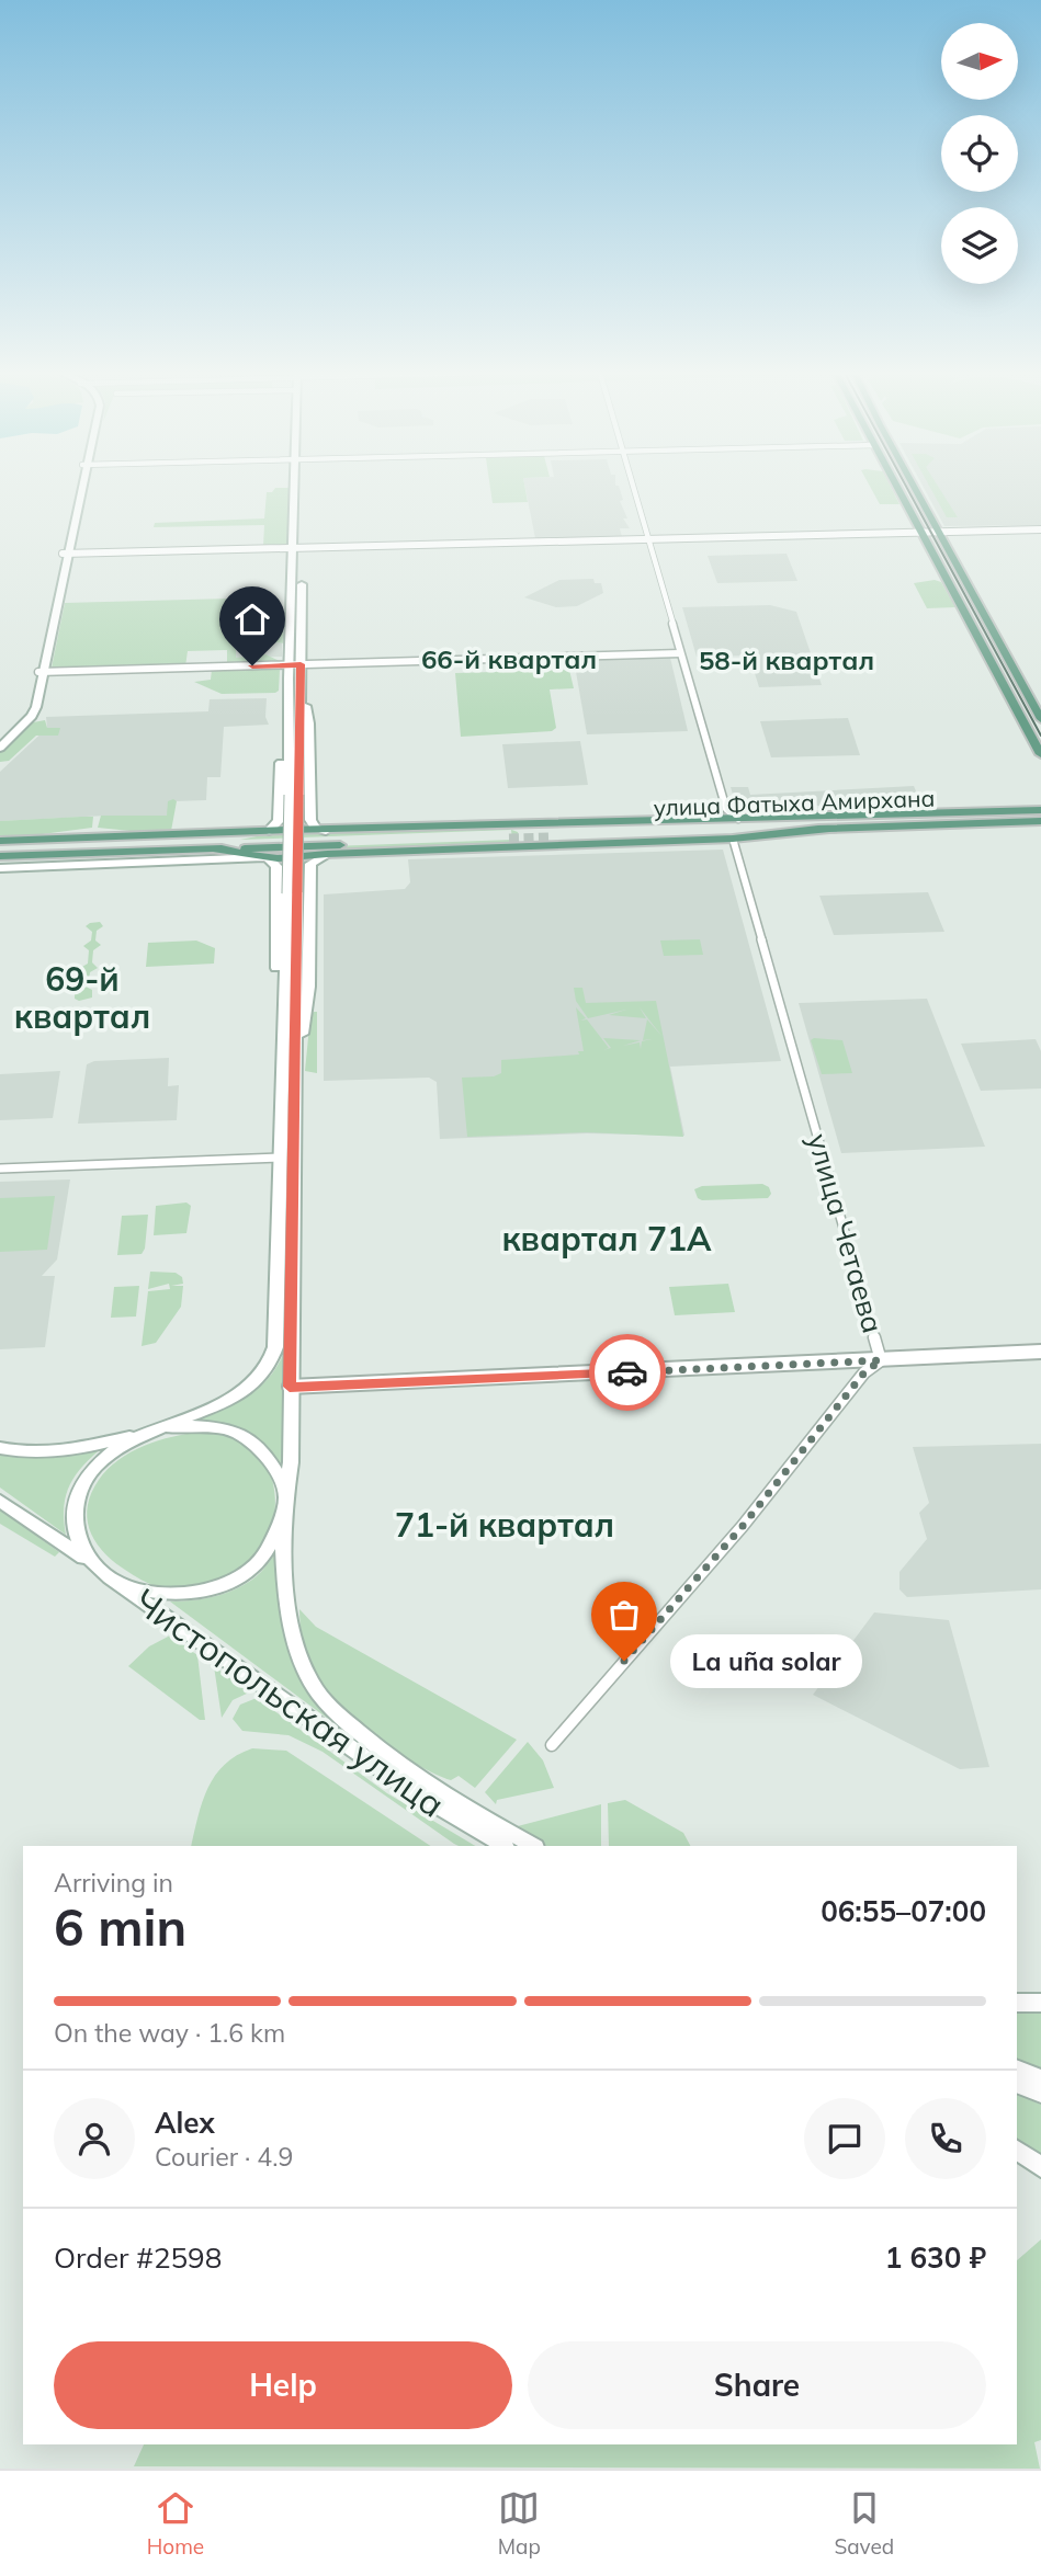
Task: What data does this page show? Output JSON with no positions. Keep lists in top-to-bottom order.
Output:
{
  "streets": {
    "main road": ["улица Фатыха Амирхана", "Чистопольская улица"],
    "street": ["улица Четаева"]
  },
  "districts": [
    "66-й квартал",
    "58-й квартал",
    "69-й квартал",
    "квартал 71А",
    "71-й квартал"
  ],
  "places": ["La uña solar"],
  "north": "right",
  "page": {
    "bubble": "La uña solar",
    "heading": ["6 min", "Arriving in", "06:55–07:00"],
    "panel": [
      "Alex",
      "Courier · 4.9",
      "Order #2598",
      "1 630 ₽"
    ],
    "bar": "On the way · 1.6 km",
    "buttons": ["Help", "Share"],
    "tabs": ["Home", "Map", "Saved"]
  }
}
